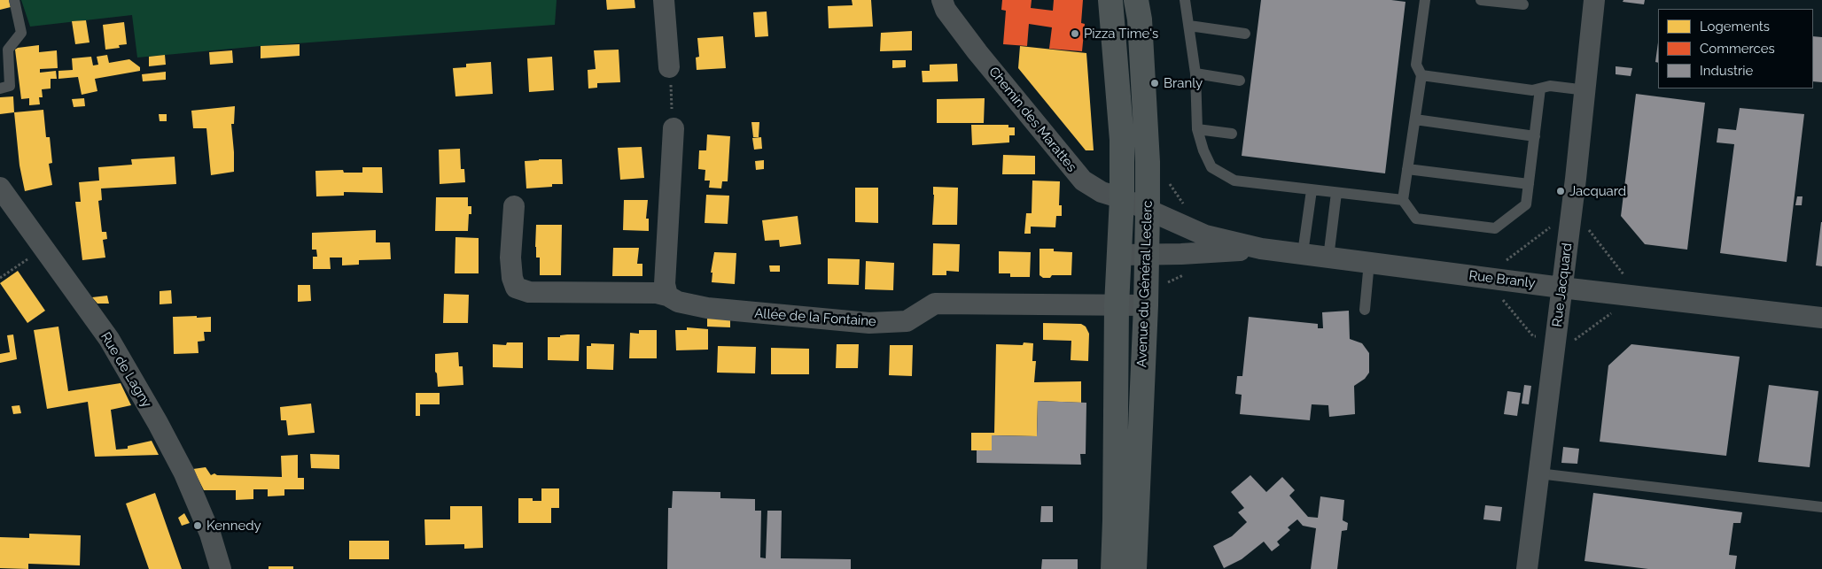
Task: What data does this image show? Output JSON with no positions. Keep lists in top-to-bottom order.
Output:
{
  "streets": {
    "main road": ["Avenue du Général Leclerc"],
    "street": [
      "Chemin des Marattes",
      "Rue Branly",
      "Rue Jacquard",
      "Allée de la Fontaine",
      "Rue de Lagny"
    ]
  },
  "crossings": [
    ["Chemin des Marattes", "Rue Branly"],
    ["Chemin des Marattes", "Avenue du Général Leclerc"],
    ["Rue Branly", "Avenue du Général Leclerc"],
    ["Rue Branly", "Rue Jacquard"],
    ["Avenue du Général Leclerc", "Allée de la Fontaine"]
  ],
  "places": [
    "Pizza Time's",
    "Branly",
    "Jacquard",
    "Kennedy"
  ],
  "legend": ["Logements", "Commerces", "Industrie"]
}
